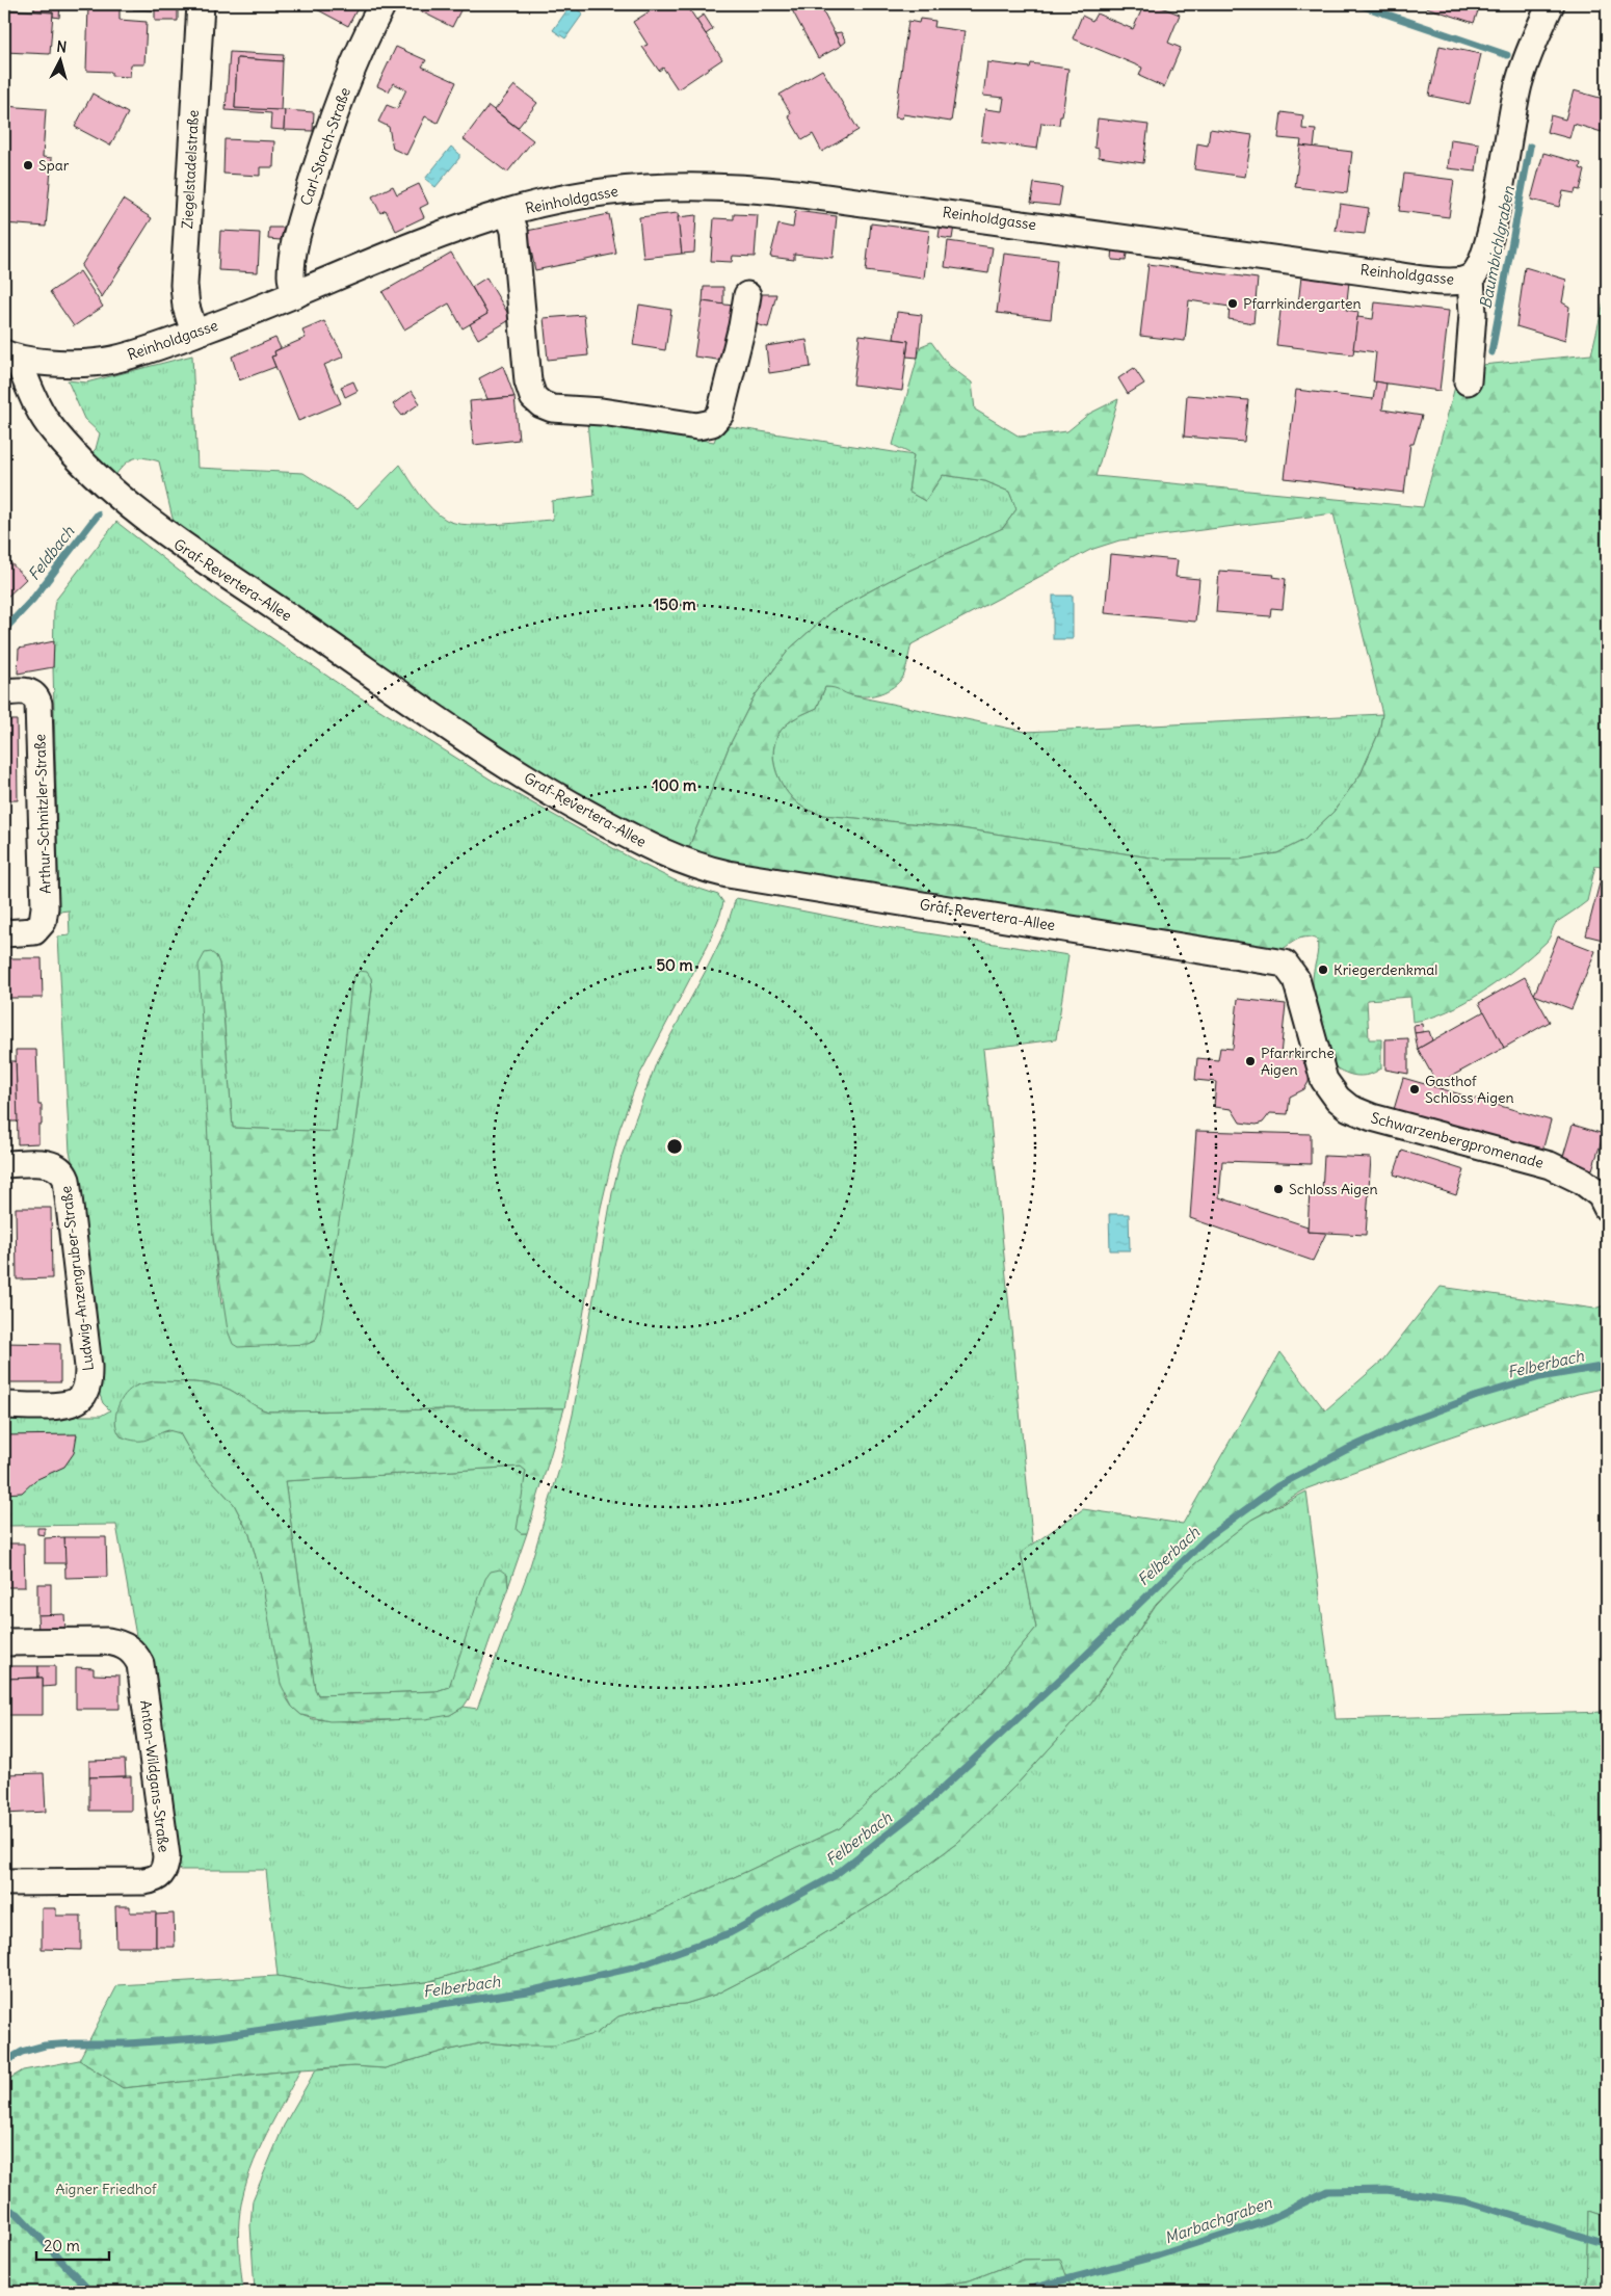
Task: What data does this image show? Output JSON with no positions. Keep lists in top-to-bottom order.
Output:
{
  "streets": {
    "street": [
      "Carl-Storch-Straße",
      "Ziegelstadelstraße",
      "Reinholdgasse",
      "Graf-Revertera-Allee",
      "Arthur-Schnitzler-Straße",
      "Schwarzenbergpromenade",
      "Ludwig-Anzengruber-Straße",
      "Anton-Wildgans-Straße"
    ]
  },
  "crossings": [
    ["Carl-Storch-Straße", "Reinholdgasse"],
    ["Ziegelstadelstraße", "Reinholdgasse"],
    ["Reinholdgasse", "Graf-Revertera-Allee"],
    ["Graf-Revertera-Allee", "Schwarzenbergpromenade"]
  ],
  "water": [
    "Baumbichlgraben",
    "Feldbach",
    "Felberbach",
    "Marbachgraben"
  ],
  "parks": ["Aigner Friedhof"],
  "places": [
    "Spar",
    "Pfarrkindergarten",
    "Kriegerdenkmal",
    "Pfarrkirche Aigen",
    "Gasthof Schloss Aigen",
    "Schloss Aigen"
  ],
  "scale_bar": "20 m",
  "north": "top",
  "rings": ["150 m", "100 m", "50 m"]
}
